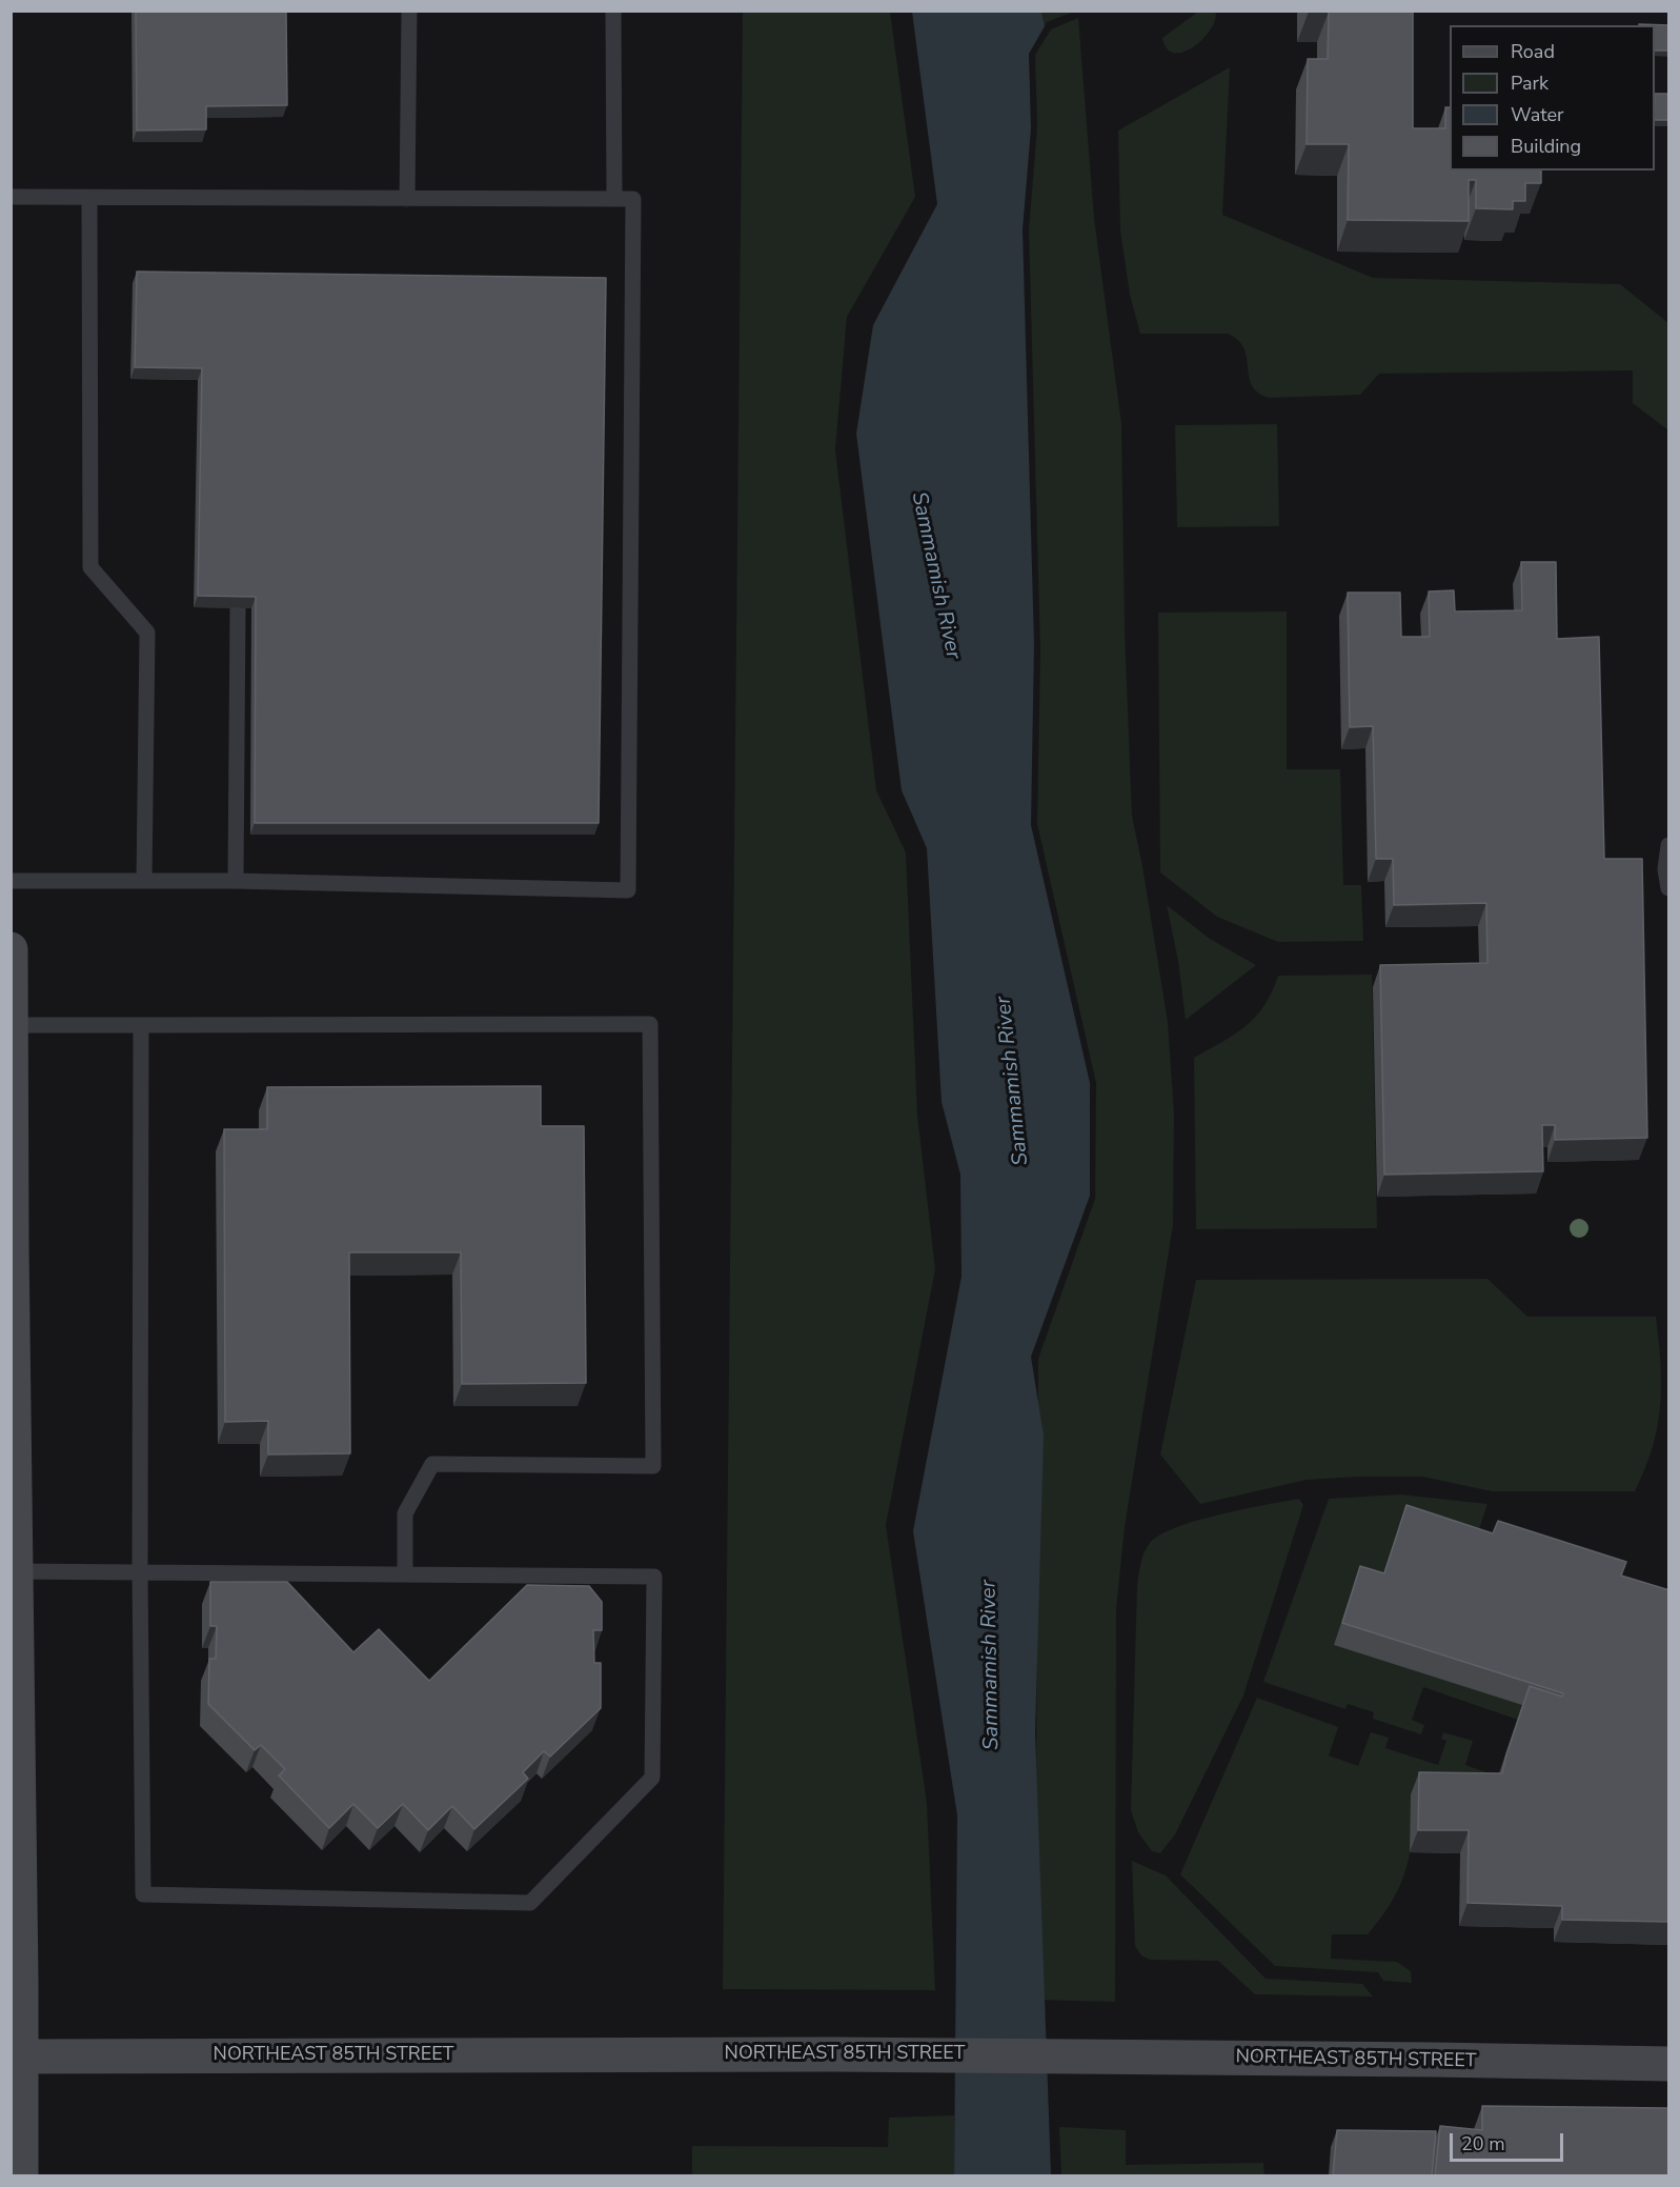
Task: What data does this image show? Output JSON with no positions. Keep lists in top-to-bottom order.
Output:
{
  "streets": {
    "street": ["NORTHEAST 85TH STREET"]
  },
  "water": ["Sammamish River"],
  "legend": [
    "Road",
    "Park",
    "Water",
    "Building"
  ],
  "scale_bar": "20 m"
}
